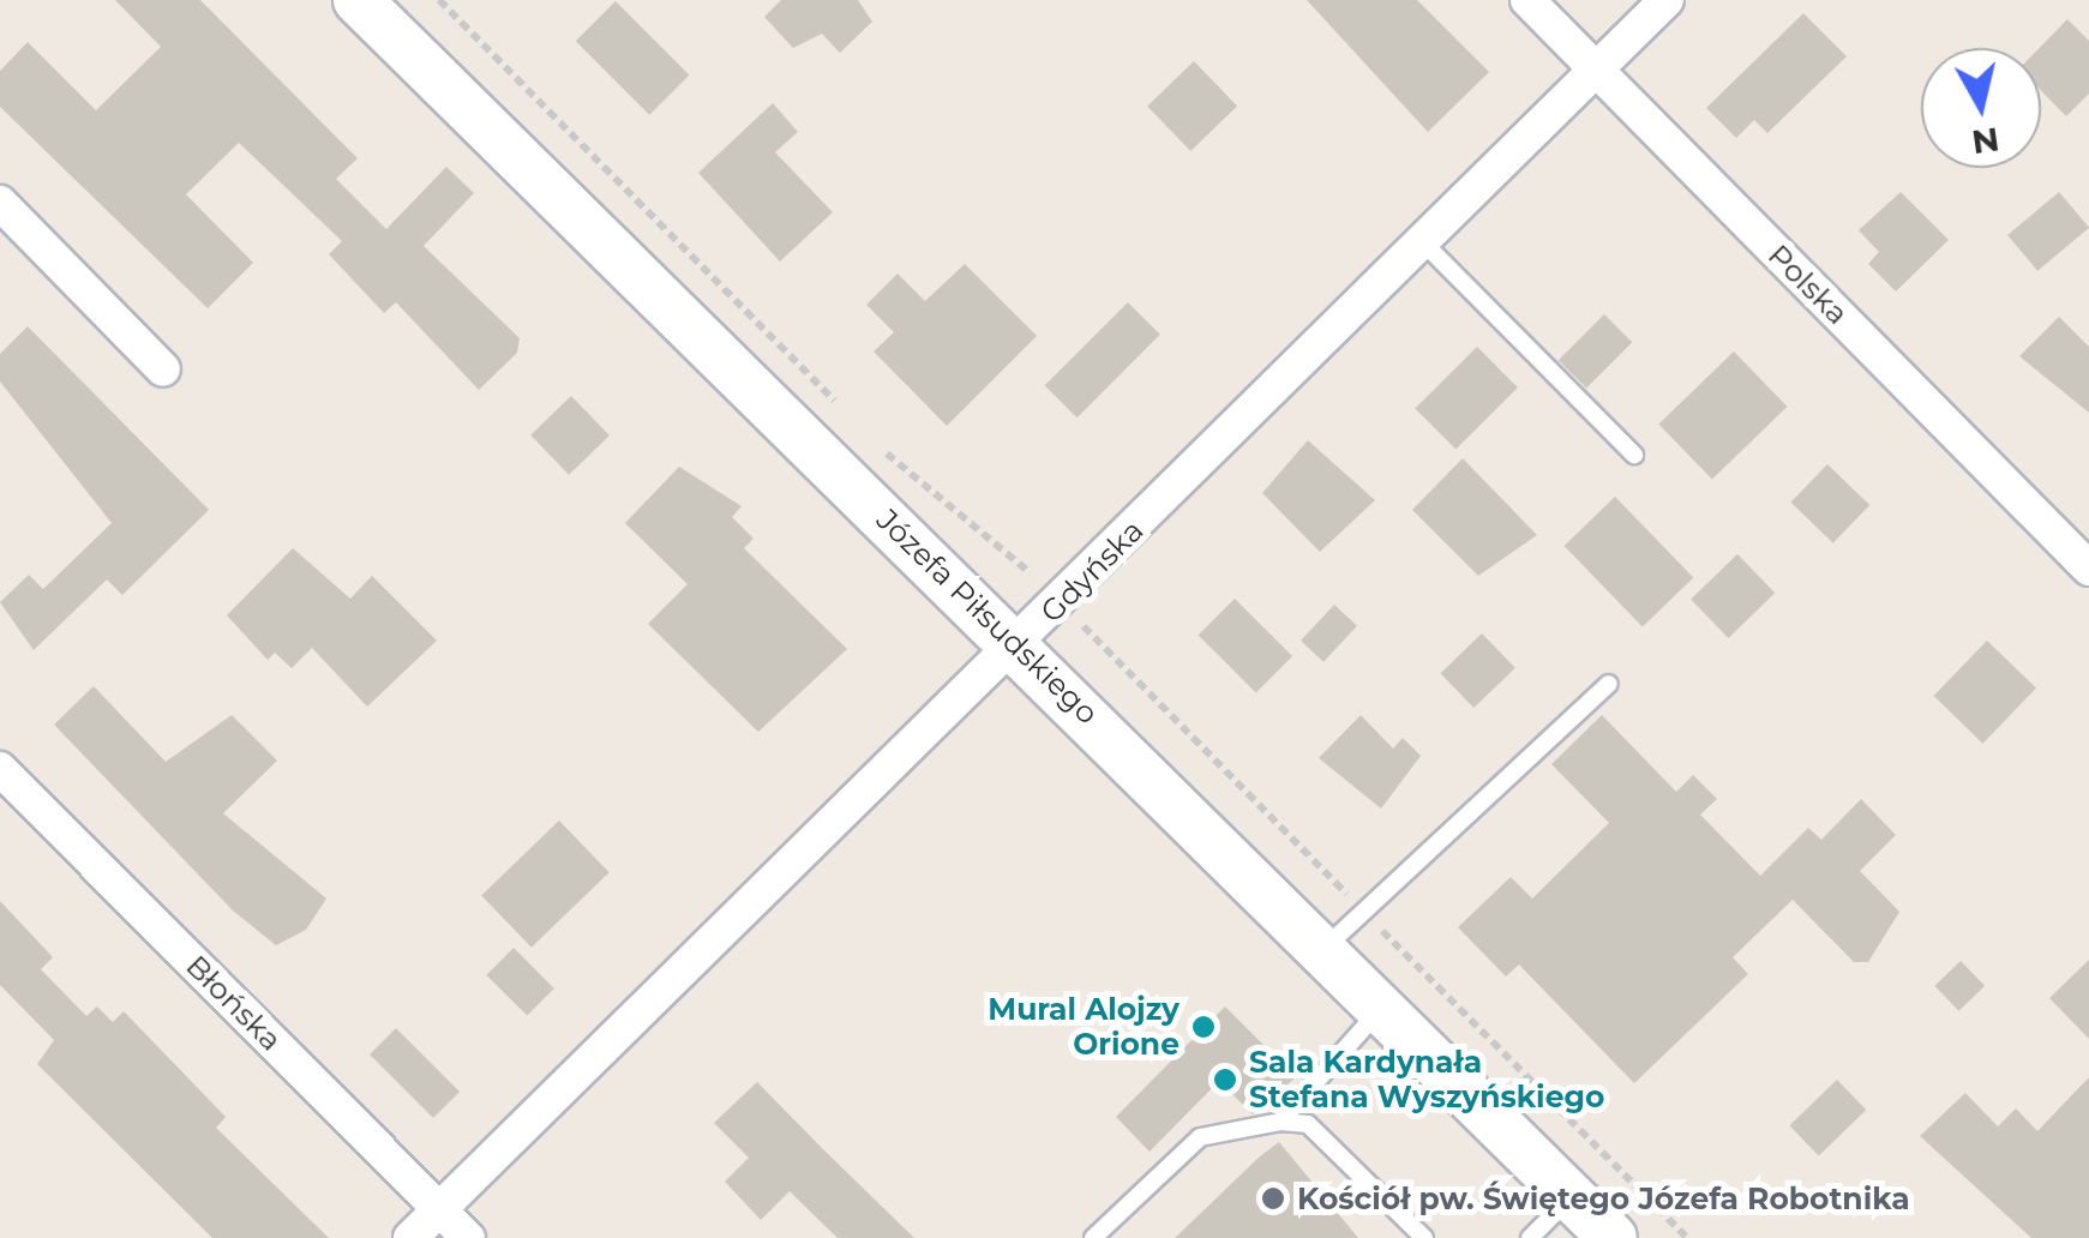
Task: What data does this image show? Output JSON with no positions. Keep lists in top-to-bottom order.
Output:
{
  "streets": {
    "street": [
      "Polska",
      "Gdyńska",
      "Józefa Piłsudskiego",
      "Błońska"
    ]
  },
  "crossings": [
    ["Polska", "Gdyńska"],
    ["Gdyńska", "Józefa Piłsudskiego"],
    ["Gdyńska", "Błońska"]
  ],
  "places": ["Mural Alojzy Orione", "Sala Kardynała Stefana Wyszyńskiego", "Kościół pw. Świętego Józefa Robotnika"],
  "north": "bottom"
}
